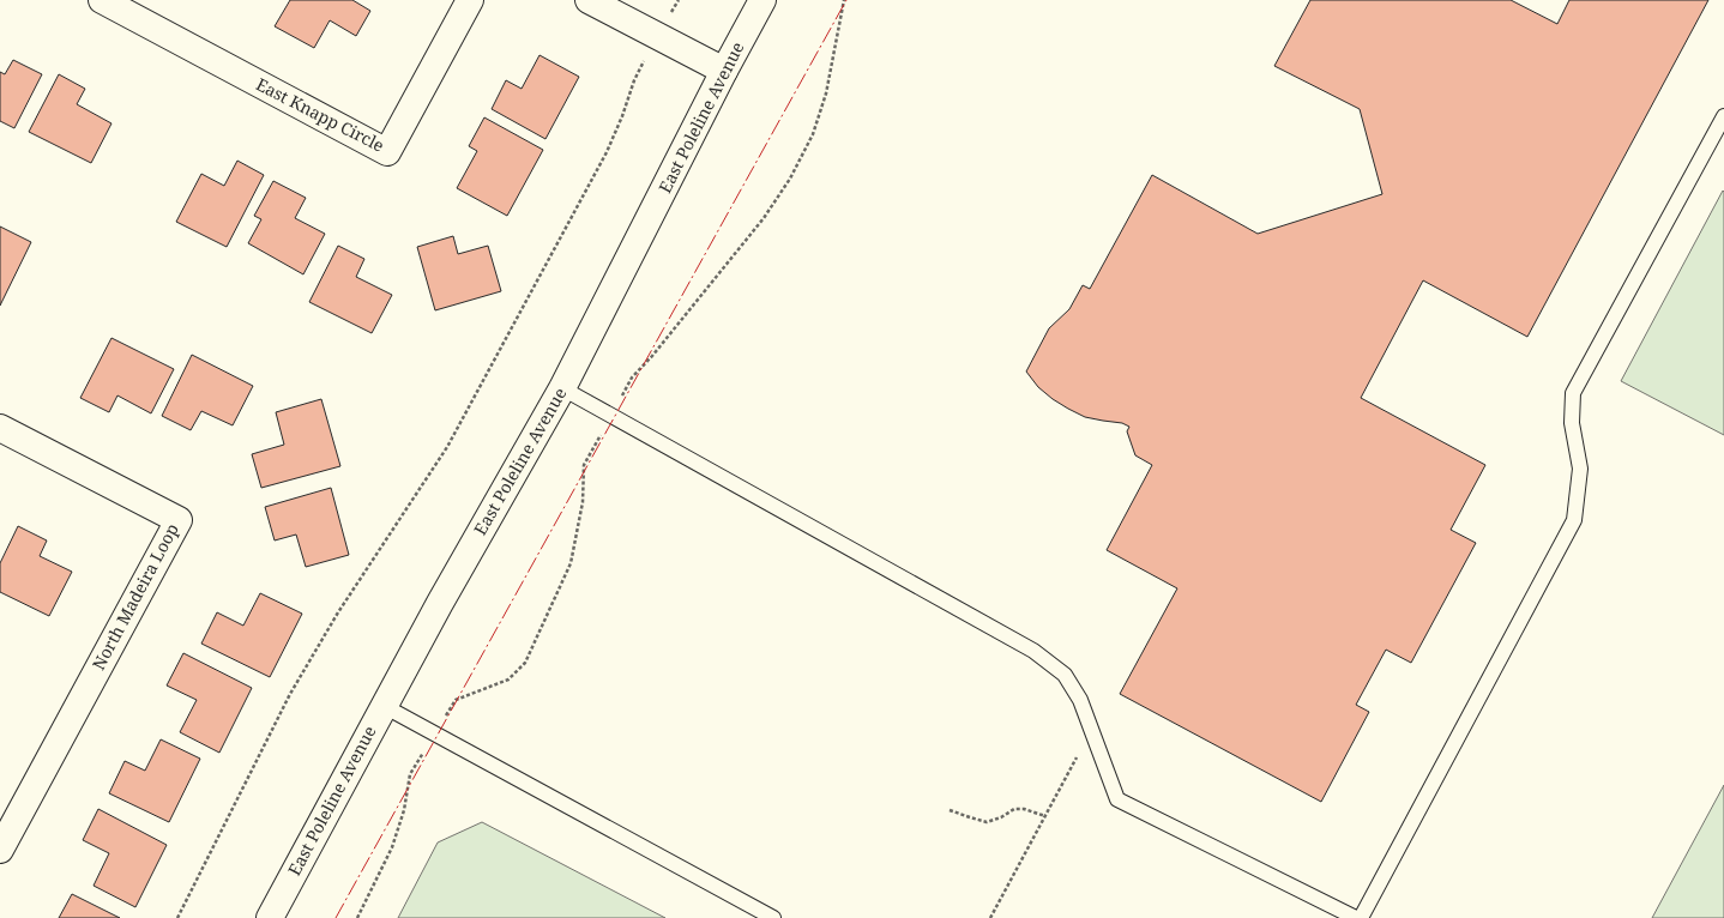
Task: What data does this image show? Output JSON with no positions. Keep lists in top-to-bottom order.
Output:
{
  "streets": {
    "street": ["East Knapp Circle", "East Poleline Avenue", "North Madeira Loop"]
  }
}
